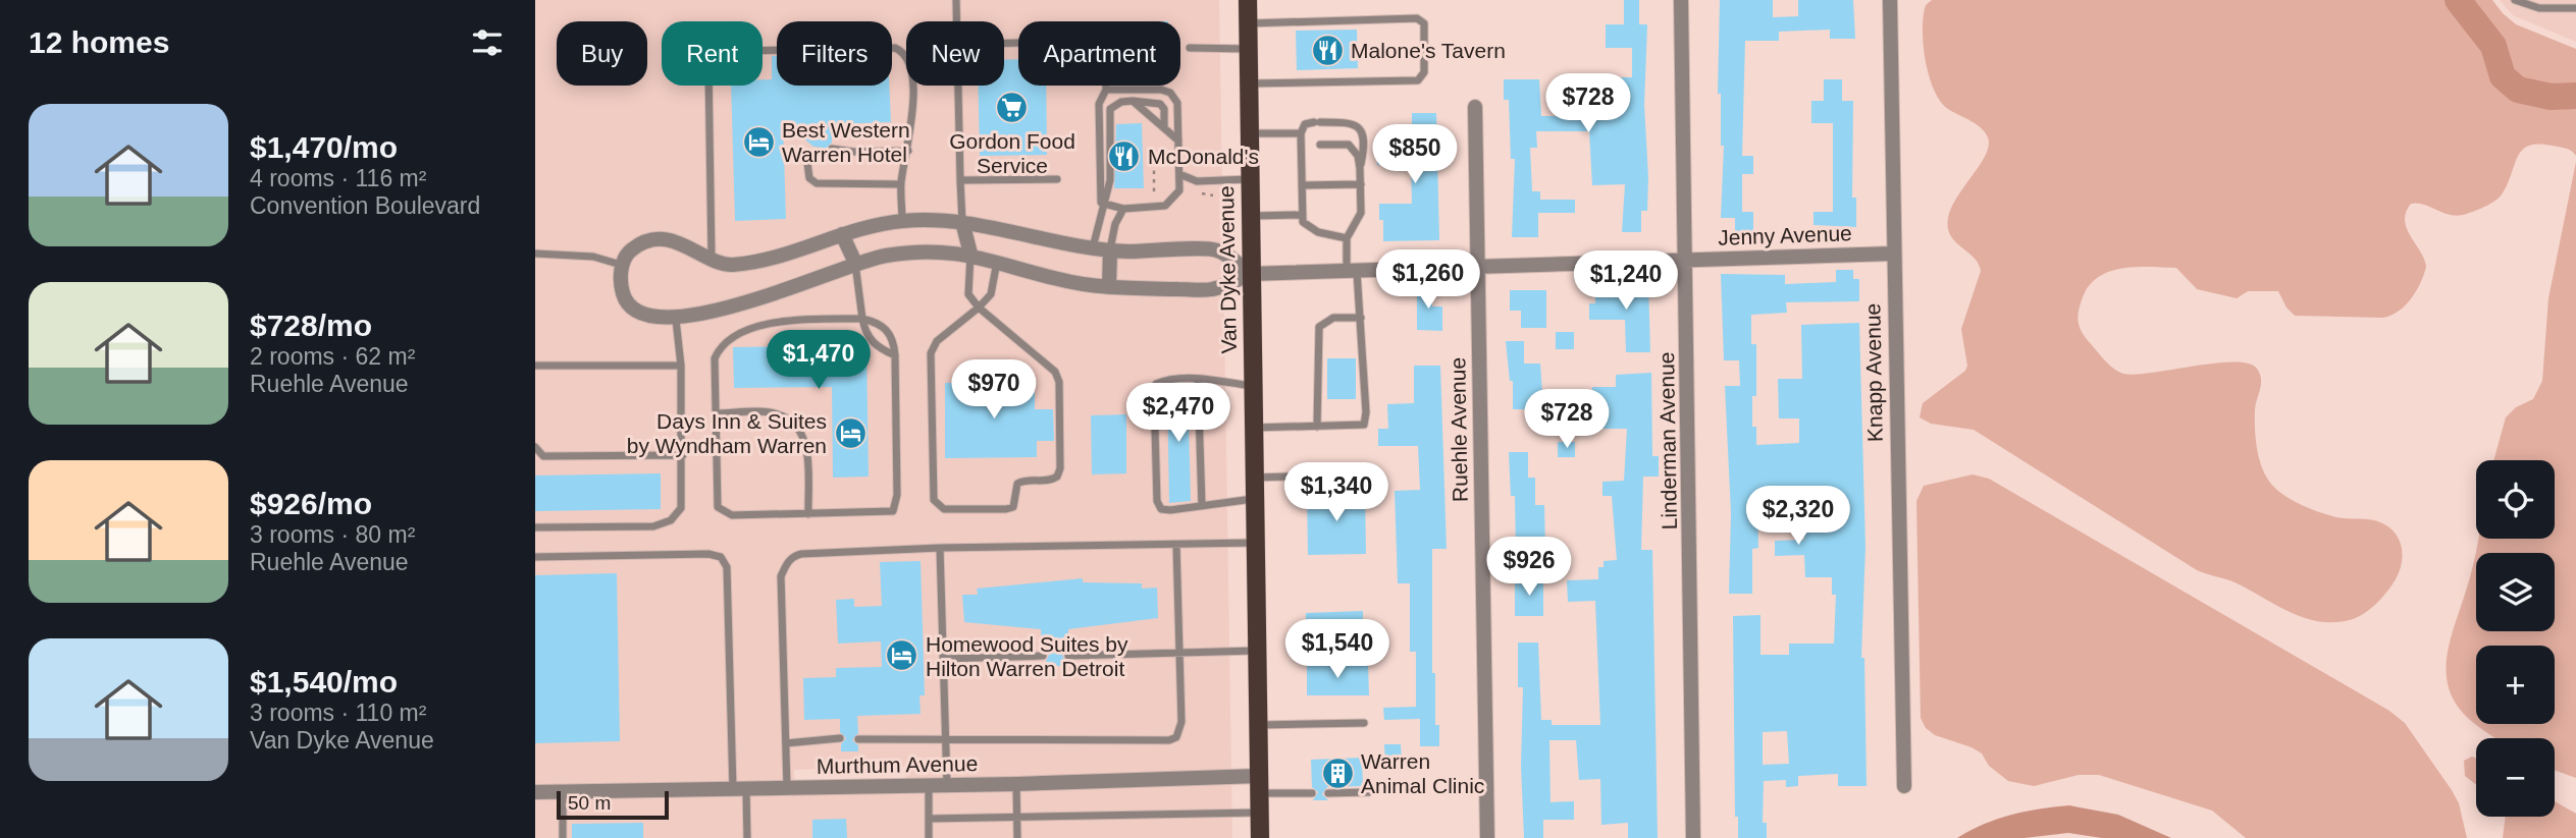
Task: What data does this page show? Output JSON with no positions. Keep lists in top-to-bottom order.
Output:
{
  "streets": {
    "main road": ["Van Dyke Avenue"],
    "street": [
      "Jenny Avenue",
      "Knapp Avenue",
      "Ruehle Avenue",
      "Linderman Avenue",
      "Murthum Avenue"
    ]
  },
  "crossings": [
    ["Jenny Avenue", "Van Dyke Avenue"],
    ["Jenny Avenue", "Knapp Avenue"],
    ["Jenny Avenue", "Ruehle Avenue"],
    ["Jenny Avenue", "Linderman Avenue"],
    ["Van Dyke Avenue", "Murthum Avenue"]
  ],
  "places": {
    "restaurant": ["Malone's Tavern", "McDonald's"],
    "supermarket": ["Gordon Food Service"],
    "hotel": ["Best Western Warren Hotel", "Days Inn & Suites by Wyndham Warren", "Homewood Suites by Hilton Warren Detroit"],
    "building": ["Warren Animal Clinic"]
  },
  "scale_bar": "50 m",
  "page": {
    "heading": "12 homes",
    "chip": [
      "Buy",
      "Rent",
      "Filters",
      "New",
      "Apartment"
    ],
    "price": [
      "$728",
      "$850",
      "$1,260",
      "$1,240",
      "$1,470",
      "$970",
      "$2,470",
      "$728",
      "$1,340",
      "$2,320",
      "$926",
      "$1,540"
    ],
    "list": [
      {
        "name": "$1,470/mo",
        "note": "4 rooms · 116 m² · Convention Boulevard"
      },
      {
        "name": "$728/mo",
        "note": "2 rooms · 62 m² · Ruehle Avenue"
      },
      {
        "name": "$926/mo",
        "note": "3 rooms · 80 m² · Ruehle Avenue"
      },
      {
        "name": "$1,540/mo",
        "note": "3 rooms · 110 m² · Van Dyke Avenue"
      }
    ],
    "map_buttons": ["+", "−"],
    "scale": "50 m"
  }
}
